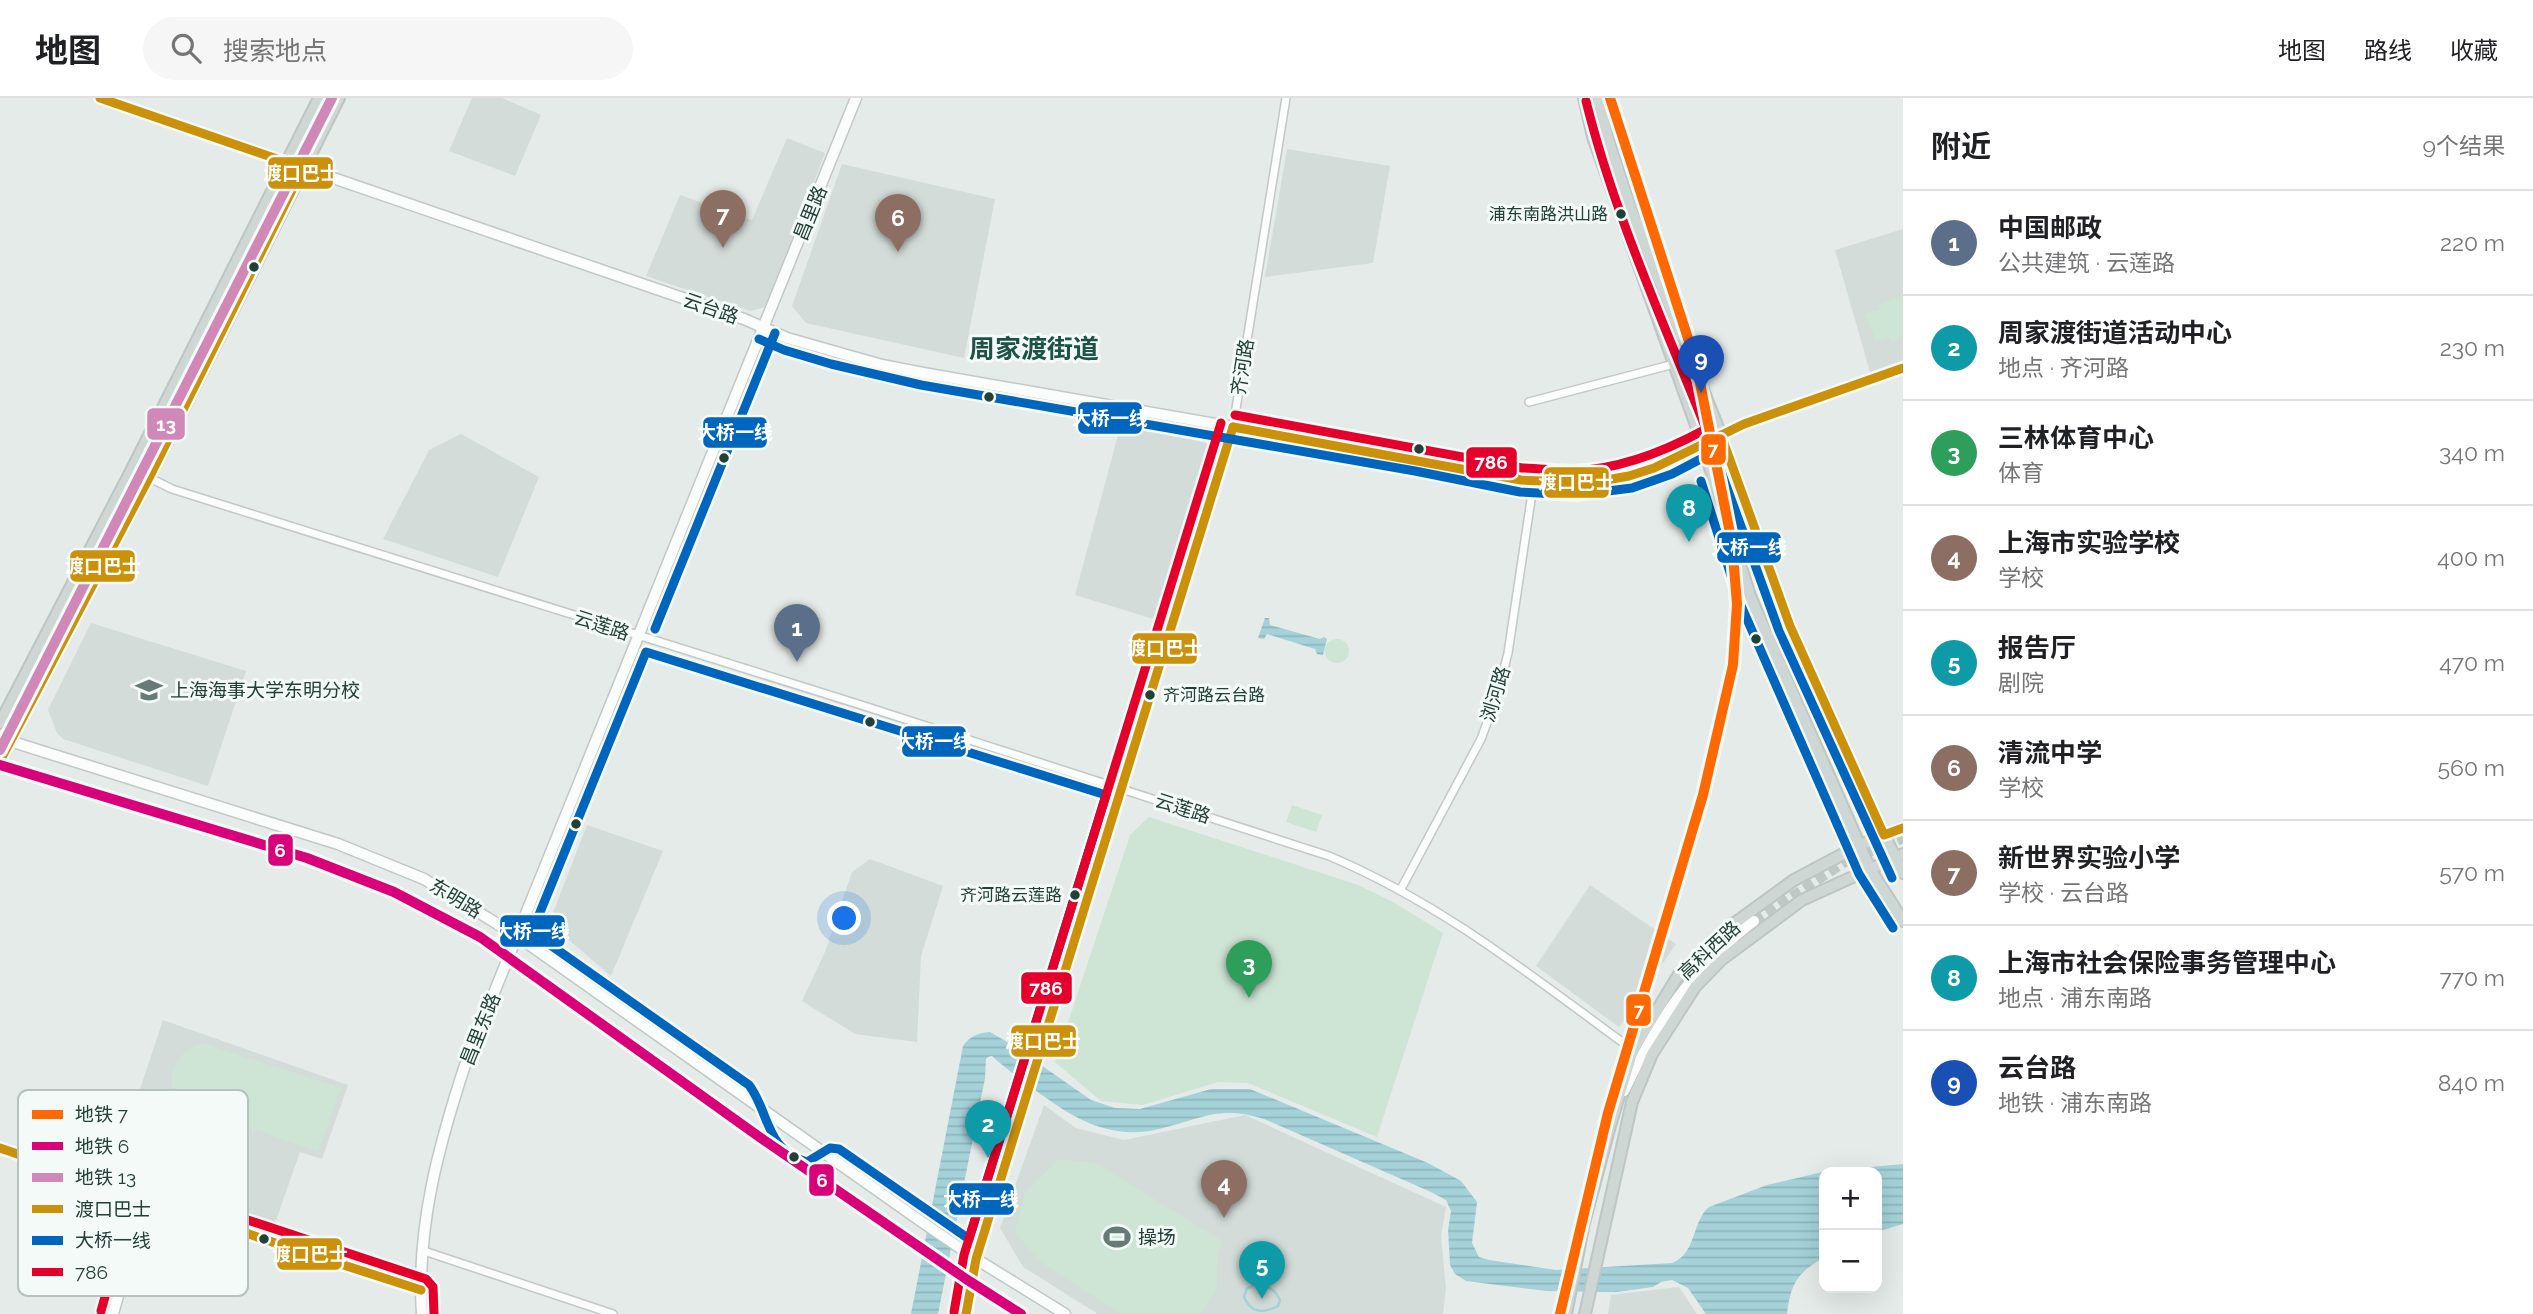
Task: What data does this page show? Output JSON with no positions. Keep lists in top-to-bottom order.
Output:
{
  "streets": {
    "main road": ["高科西路"],
    "street": [
      "昌里路",
      "云台路",
      "齐河路",
      "云莲路",
      "浏河路",
      "东明路",
      "昌里东路"
    ]
  },
  "crossings": [
    ["昌里路", "云台路"],
    ["昌里路", "昌里东路"],
    ["云台路", "齐河路"],
    ["云台路", "浏河路"],
    ["云台路", "昌里东路"],
    ["齐河路", "云莲路"],
    ["齐河路", "东明路"],
    ["云莲路", "浏河路"],
    ["云莲路", "高科西路"],
    ["云莲路", "昌里东路"],
    ["东明路", "昌里东路"]
  ],
  "districts": ["周家渡街道"],
  "places": {
    "other": ["浦东南路洪山路", "齐河路云台路", "齐河路云莲路"],
    "school or university": ["上海海事大学东明分校"],
    "sports": ["操场"]
  },
  "lines": [
    "metro line 7",
    "metro line 13",
    "transit line 渡口巴士",
    "transit line 786",
    "transit line 大桥一线",
    "metro line 6"
  ],
  "legend": [
    "地铁 7",
    "地铁 6",
    "地铁 13",
    "渡口巴士",
    "大桥一线",
    "786"
  ],
  "page": {
    "header": "地图",
    "search": "搜索地点",
    "nav": ["地图", "路线", "收藏"],
    "heading": ["附近", "9个结果"],
    "list": [
      {
        "mark": "1",
        "name": "中国邮政",
        "note": "公共建筑 · 云莲路",
        "value": "220 m"
      },
      {
        "mark": "2",
        "name": "周家渡街道活动中心",
        "note": "地点 · 齐河路",
        "value": "230 m"
      },
      {
        "mark": "3",
        "name": "三林体育中心",
        "note": "体育",
        "value": "340 m"
      },
      {
        "mark": "4",
        "name": "上海市实验学校",
        "note": "学校",
        "value": "400 m"
      },
      {
        "mark": "5",
        "name": "报告厅",
        "note": "剧院",
        "value": "470 m"
      },
      {
        "mark": "6",
        "name": "清流中学",
        "note": "学校",
        "value": "560 m"
      },
      {
        "mark": "7",
        "name": "新世界实验小学",
        "note": "学校 · 云台路",
        "value": "570 m"
      },
      {
        "mark": "8",
        "name": "上海市社会保险事务管理中心",
        "note": "地点 · 浦东南路",
        "value": "770 m"
      },
      {
        "mark": "9",
        "name": "云台路",
        "note": "地铁 · 浦东南路",
        "value": "840 m"
      }
    ],
    "pins": [
      "7",
      "6",
      "9",
      "8",
      "1",
      "3",
      "2",
      "4",
      "5"
    ],
    "map_buttons": ["+", "−"]
  }
}
